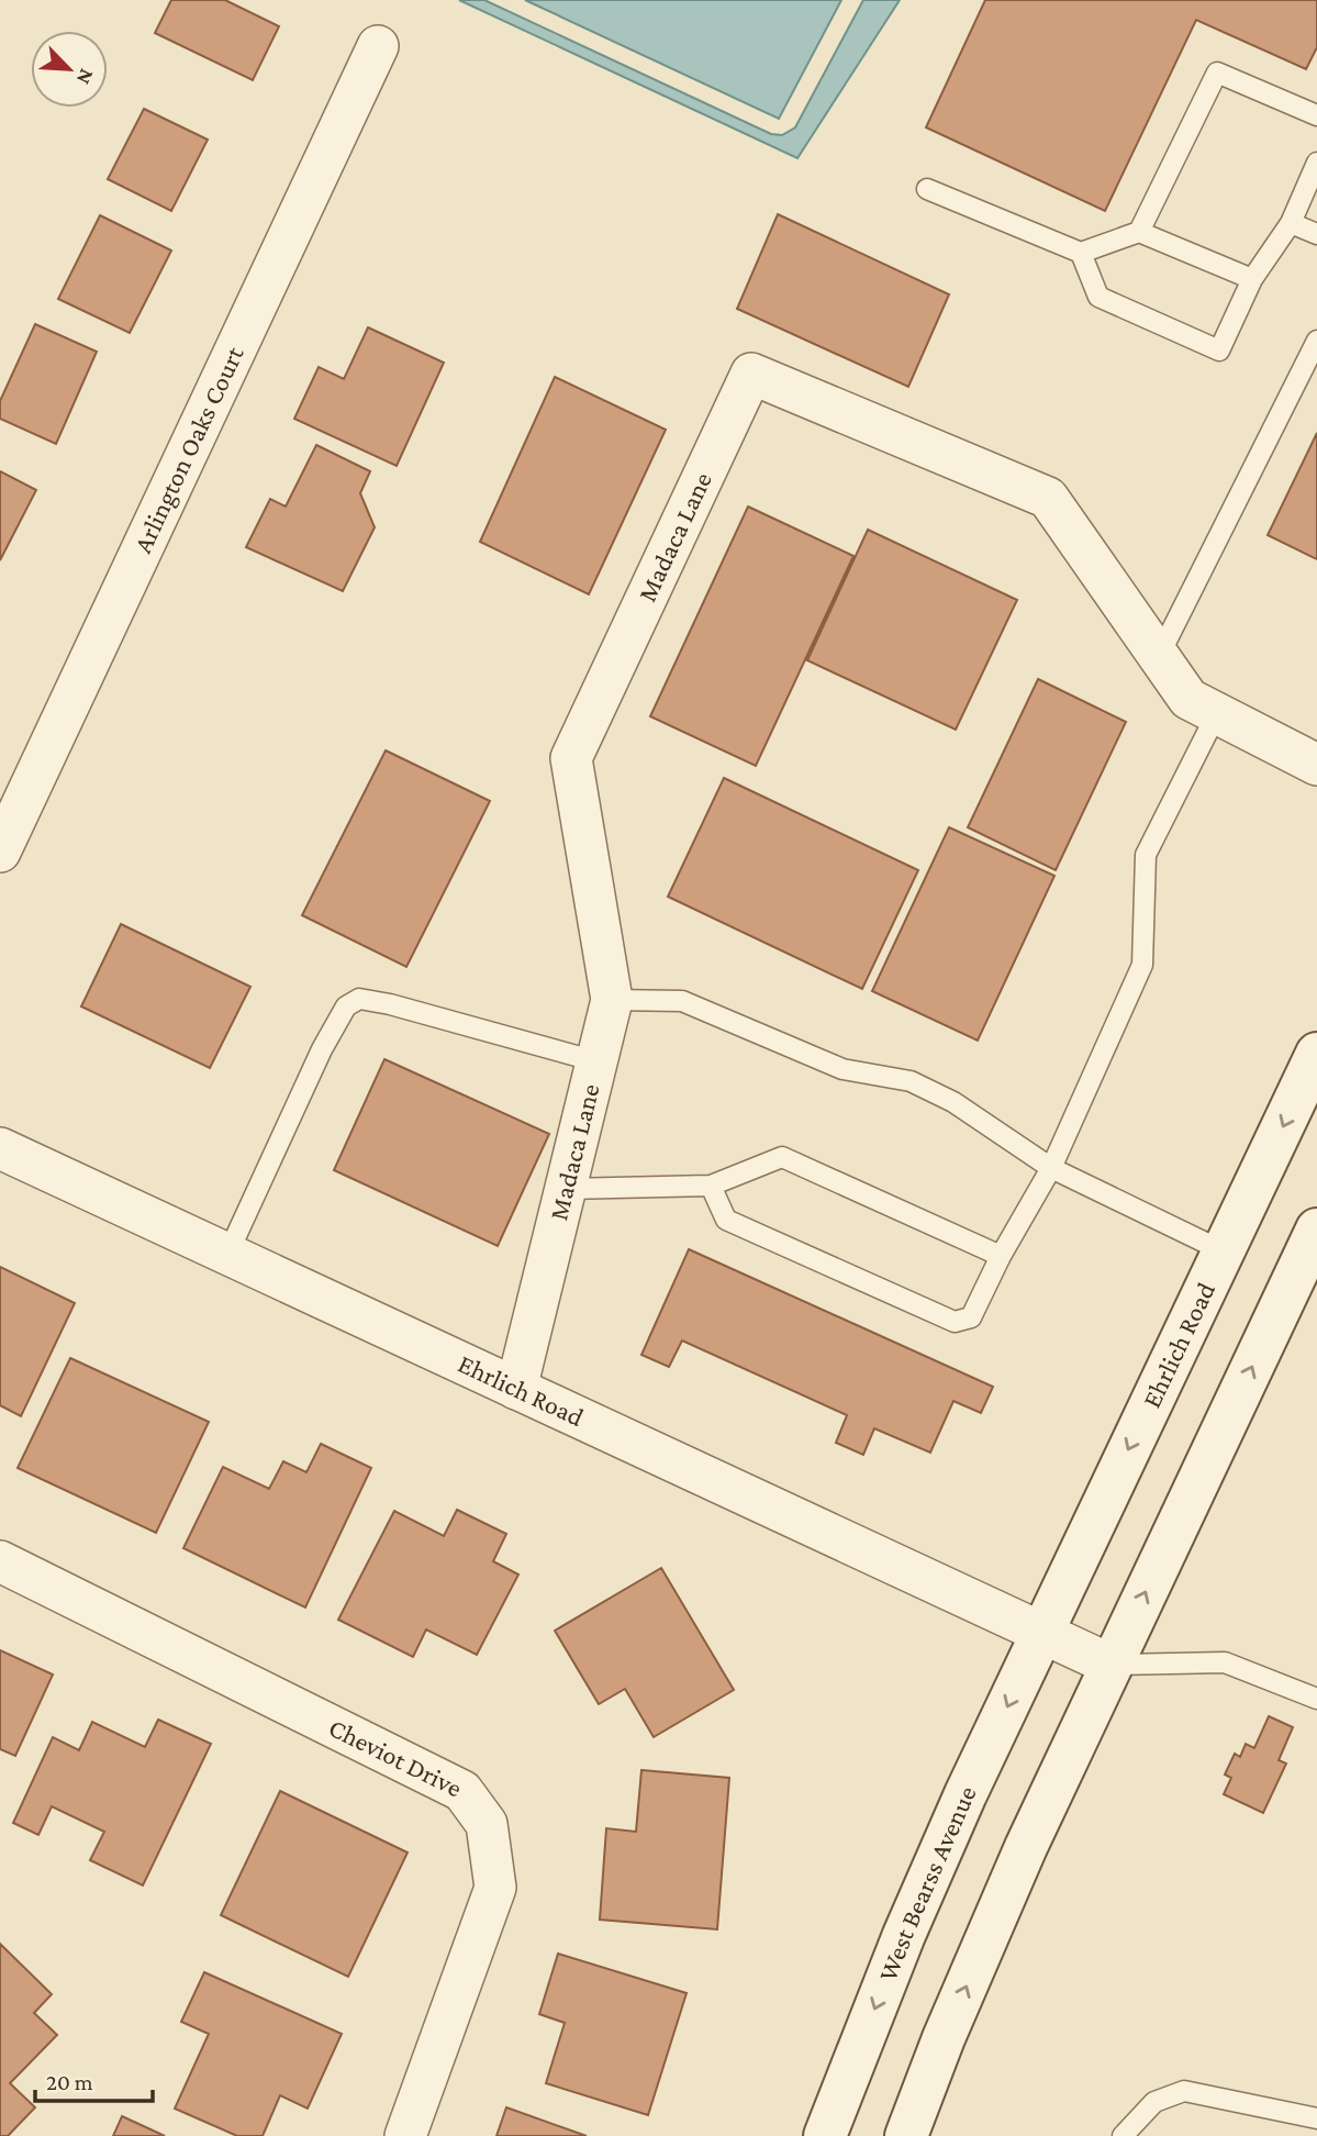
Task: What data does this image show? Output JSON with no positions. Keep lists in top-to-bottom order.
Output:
{
  "streets": {
    "main road": ["Ehrlich Road", "West Bearss Avenue"],
    "street": ["Arlington Oaks Court", "Madaca Lane", "Cheviot Drive"]
  },
  "crossings": [
    ["Madaca Lane", "Ehrlich Road"],
    ["Ehrlich Road", "West Bearss Avenue"]
  ],
  "scale_bar": "20 m",
  "north": "bottom right"
}
